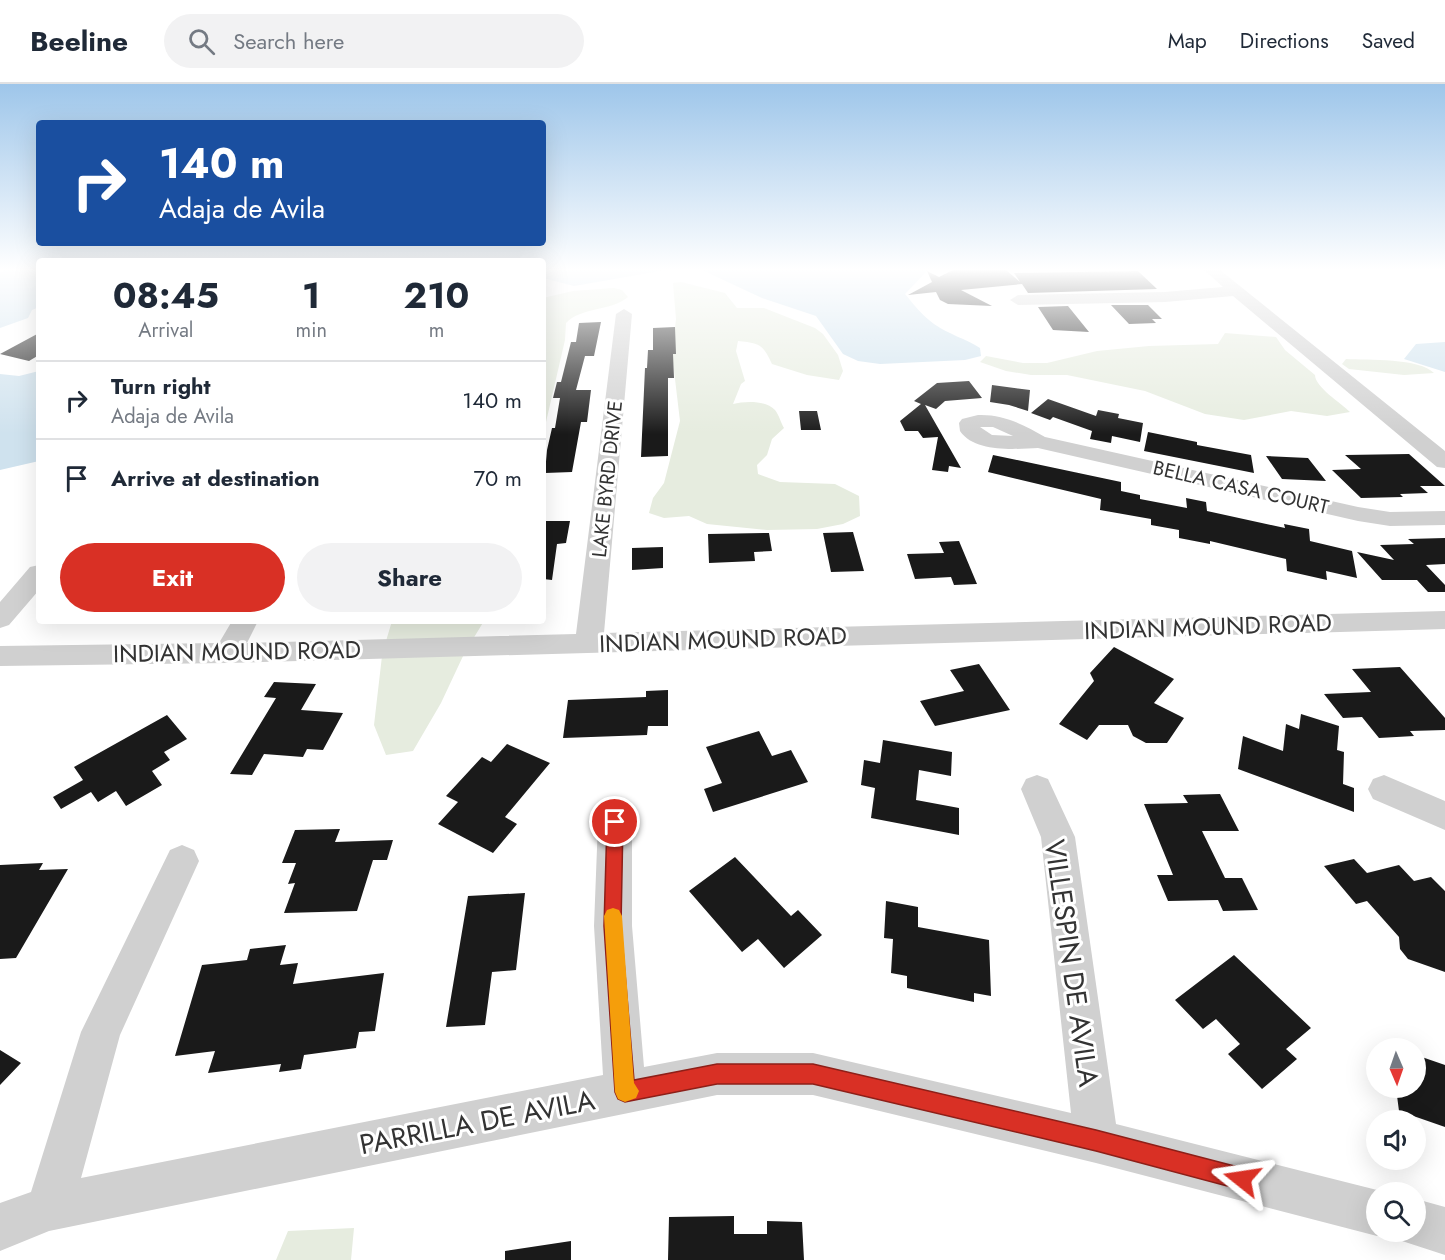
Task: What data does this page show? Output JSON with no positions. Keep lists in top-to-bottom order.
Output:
{
  "streets": {
    "street": [
      "LAKE BYRD DRIVE",
      "BELLA CASA COURT",
      "INDIAN MOUND ROAD",
      "VILLESPIN DE AVILA",
      "PARRILLA DE AVILA"
    ]
  },
  "crossings": [
    ["LAKE BYRD DRIVE", "INDIAN MOUND ROAD"],
    ["VILLESPIN DE AVILA", "PARRILLA DE AVILA"]
  ],
  "north": "bottom",
  "page": {
    "header": "Beeline",
    "search": "Search here",
    "nav": ["Map", "Directions", "Saved"],
    "turn": ["140 m", "Adaja de Avila"],
    "eta": [
      "08:45",
      "Arrival",
      "1",
      "min",
      "210",
      "m"
    ],
    "list": [
      {
        "name": "Turn right",
        "note": "Adaja de Avila",
        "value": "140 m"
      },
      {
        "name": "Arrive at destination",
        "value": "70 m"
      }
    ],
    "buttons": ["Exit", "Share"]
  }
}
